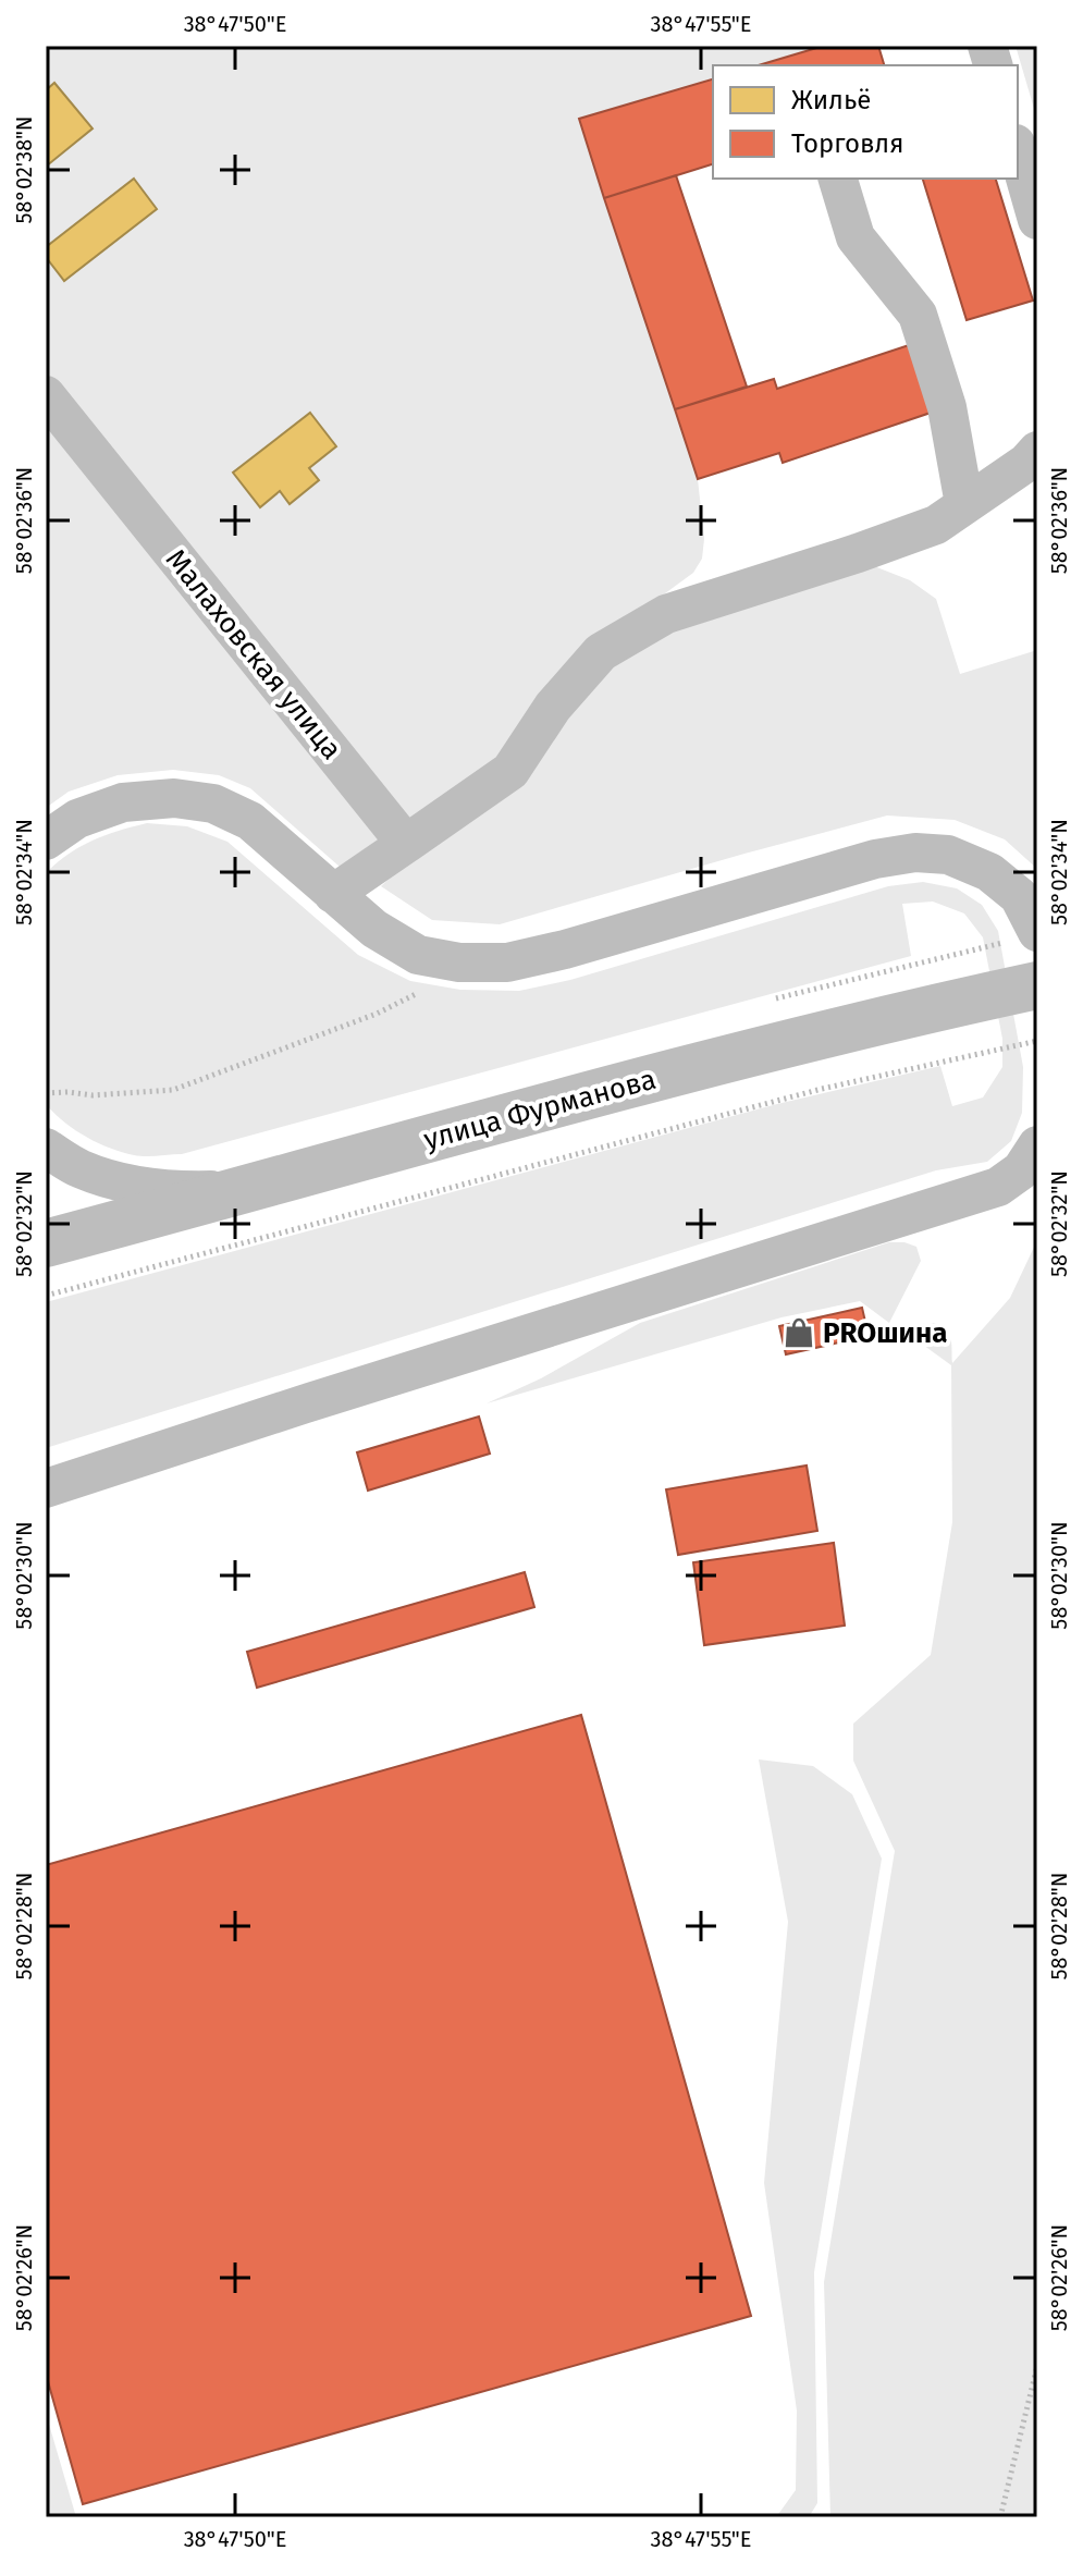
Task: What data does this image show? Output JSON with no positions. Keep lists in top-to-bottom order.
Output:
{
  "streets": {
    "main road": ["улица Фурманова"],
    "street": ["Малаховская улица"]
  },
  "places": {
    "shop": ["PROшина"]
  },
  "legend": ["Жильё", "Торговля"],
  "coordinates": [
    "38°47'50\"E",
    "38°47'55\"E",
    "58°02'38\"N",
    "58°02'36\"N",
    "58°02'34\"N",
    "58°02'32\"N",
    "58°02'30\"N",
    "58°02'28\"N",
    "58°02'26\"N"
  ]
}
